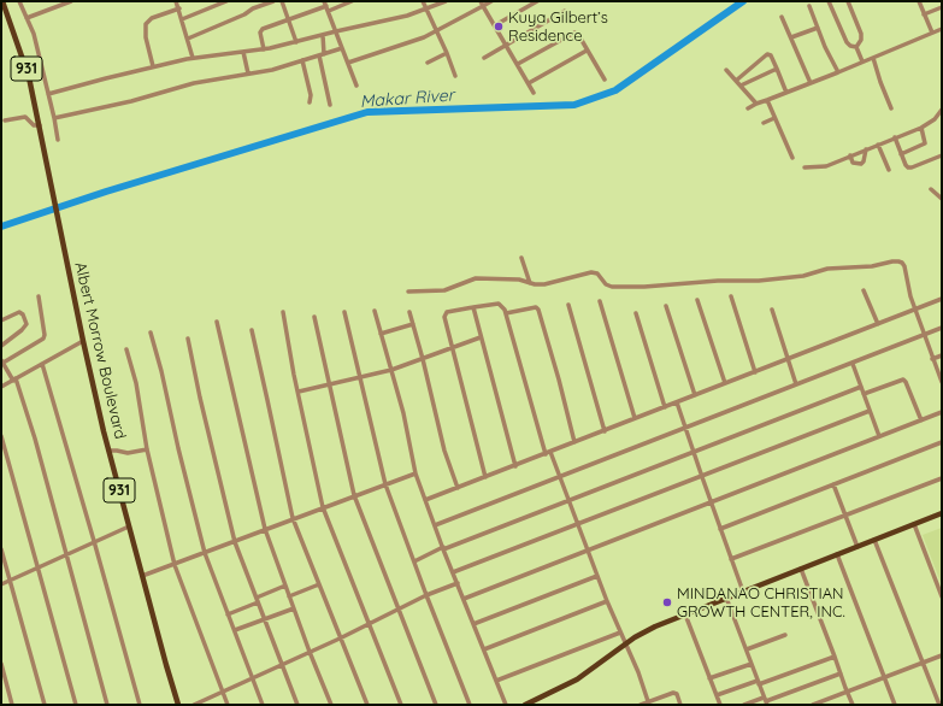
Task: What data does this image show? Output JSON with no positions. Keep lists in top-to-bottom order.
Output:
{
  "streets": {
    "main road": ["931", "Albert Morrow Boulevard"]
  },
  "water": ["Makar River"],
  "places": ["Kuya Gilbert’s Residence", "MINDANAO CHRISTIAN GROWTH CENTER, INC."]
}
